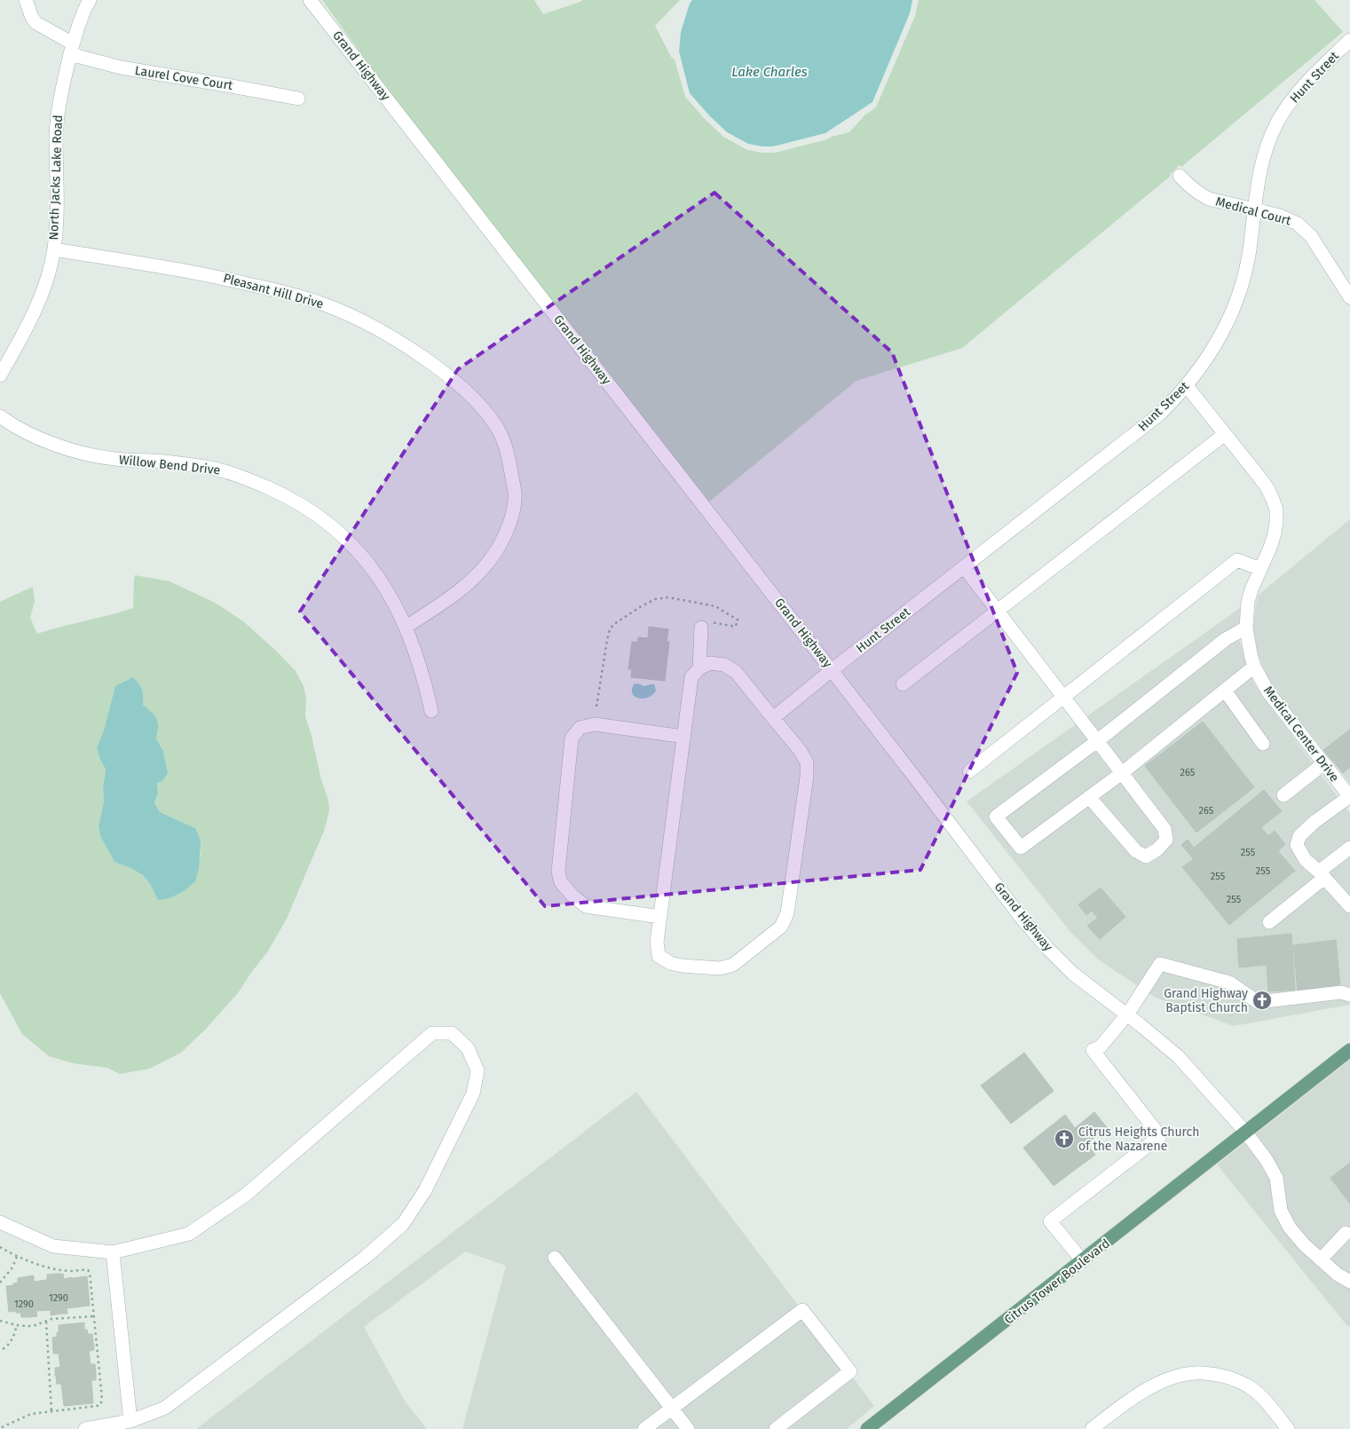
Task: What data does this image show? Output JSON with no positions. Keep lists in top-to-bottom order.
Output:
{
  "streets": {
    "main road": ["Citrus Tower Boulevard"],
    "street": [
      "Grand Highway",
      "Hunt Street",
      "Laurel Cove Court",
      "North Jacks Lake Road",
      "Medical Court",
      "Pleasant Hill Drive",
      "Willow Bend Drive",
      "Medical Center Drive"
    ]
  },
  "crossings": [
    ["Grand Highway", "Hunt Street"],
    ["Grand Highway", "Citrus Tower Boulevard"],
    ["Hunt Street", "Medical Court"],
    ["Hunt Street", "Medical Center Drive"],
    ["Laurel Cove Court", "North Jacks Lake Road"],
    ["North Jacks Lake Road", "Pleasant Hill Drive"],
    ["Pleasant Hill Drive", "Willow Bend Drive"]
  ],
  "water": ["Lake Charles"],
  "places": {
    "church": ["Grand Highway Baptist Church", "Citrus Heights Church of the Nazarene"]
  },
  "house_numbers": [
    "265",
    "265",
    "255",
    "255",
    "255",
    "255",
    "1290",
    "1290"
  ]
}
